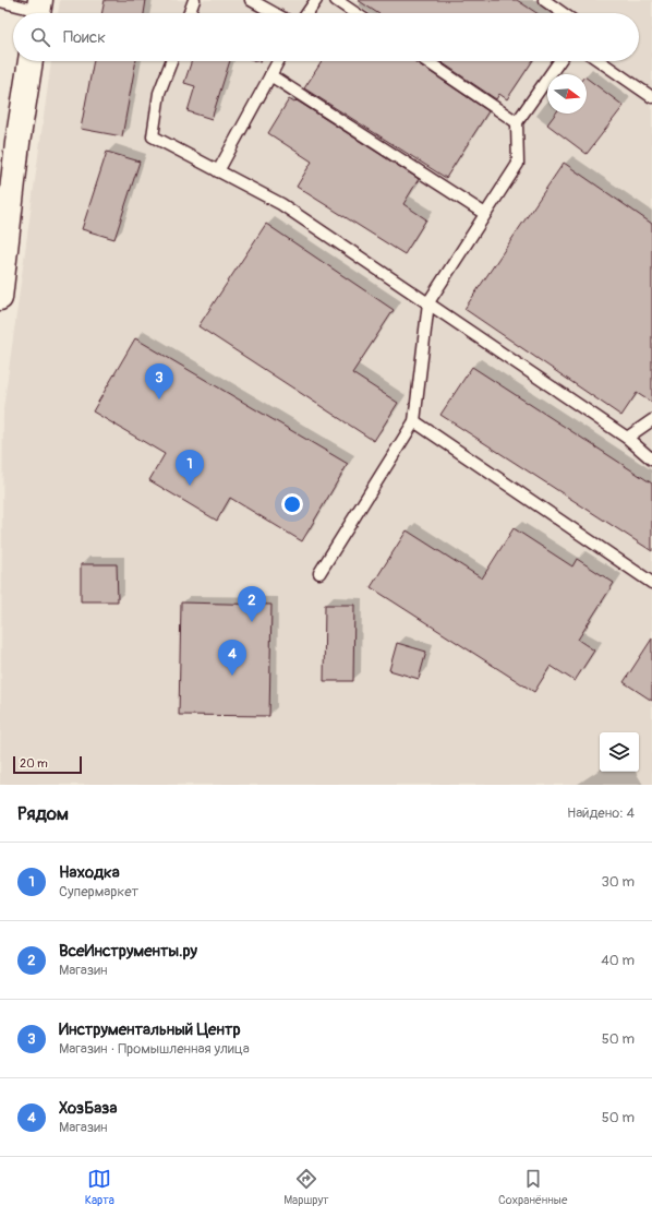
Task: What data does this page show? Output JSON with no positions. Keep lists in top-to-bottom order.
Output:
{
  "scale_bar": "20 m",
  "north": "right",
  "page": {
    "search": "Поиск",
    "pins": [
      "3",
      "1",
      "2",
      "4"
    ],
    "scale": "20 m",
    "heading": ["Рядом", "Найдено: 4"],
    "list": [
      {
        "mark": "1",
        "name": "Находка",
        "note": "Супермаркет",
        "value": "30 m"
      },
      {
        "mark": "2",
        "name": "ВсеИнструменты.ру",
        "note": "Магазин",
        "value": "40 m"
      },
      {
        "mark": "3",
        "name": "Инструментальный Центр",
        "note": "Магазин · Промышленная улица",
        "value": "50 m"
      },
      {
        "mark": "4",
        "name": "ХозБаза",
        "note": "Магазин",
        "value": "50 m"
      }
    ],
    "nav": ["Карта", "Маршрут", "Сохранённые"]
  }
}
